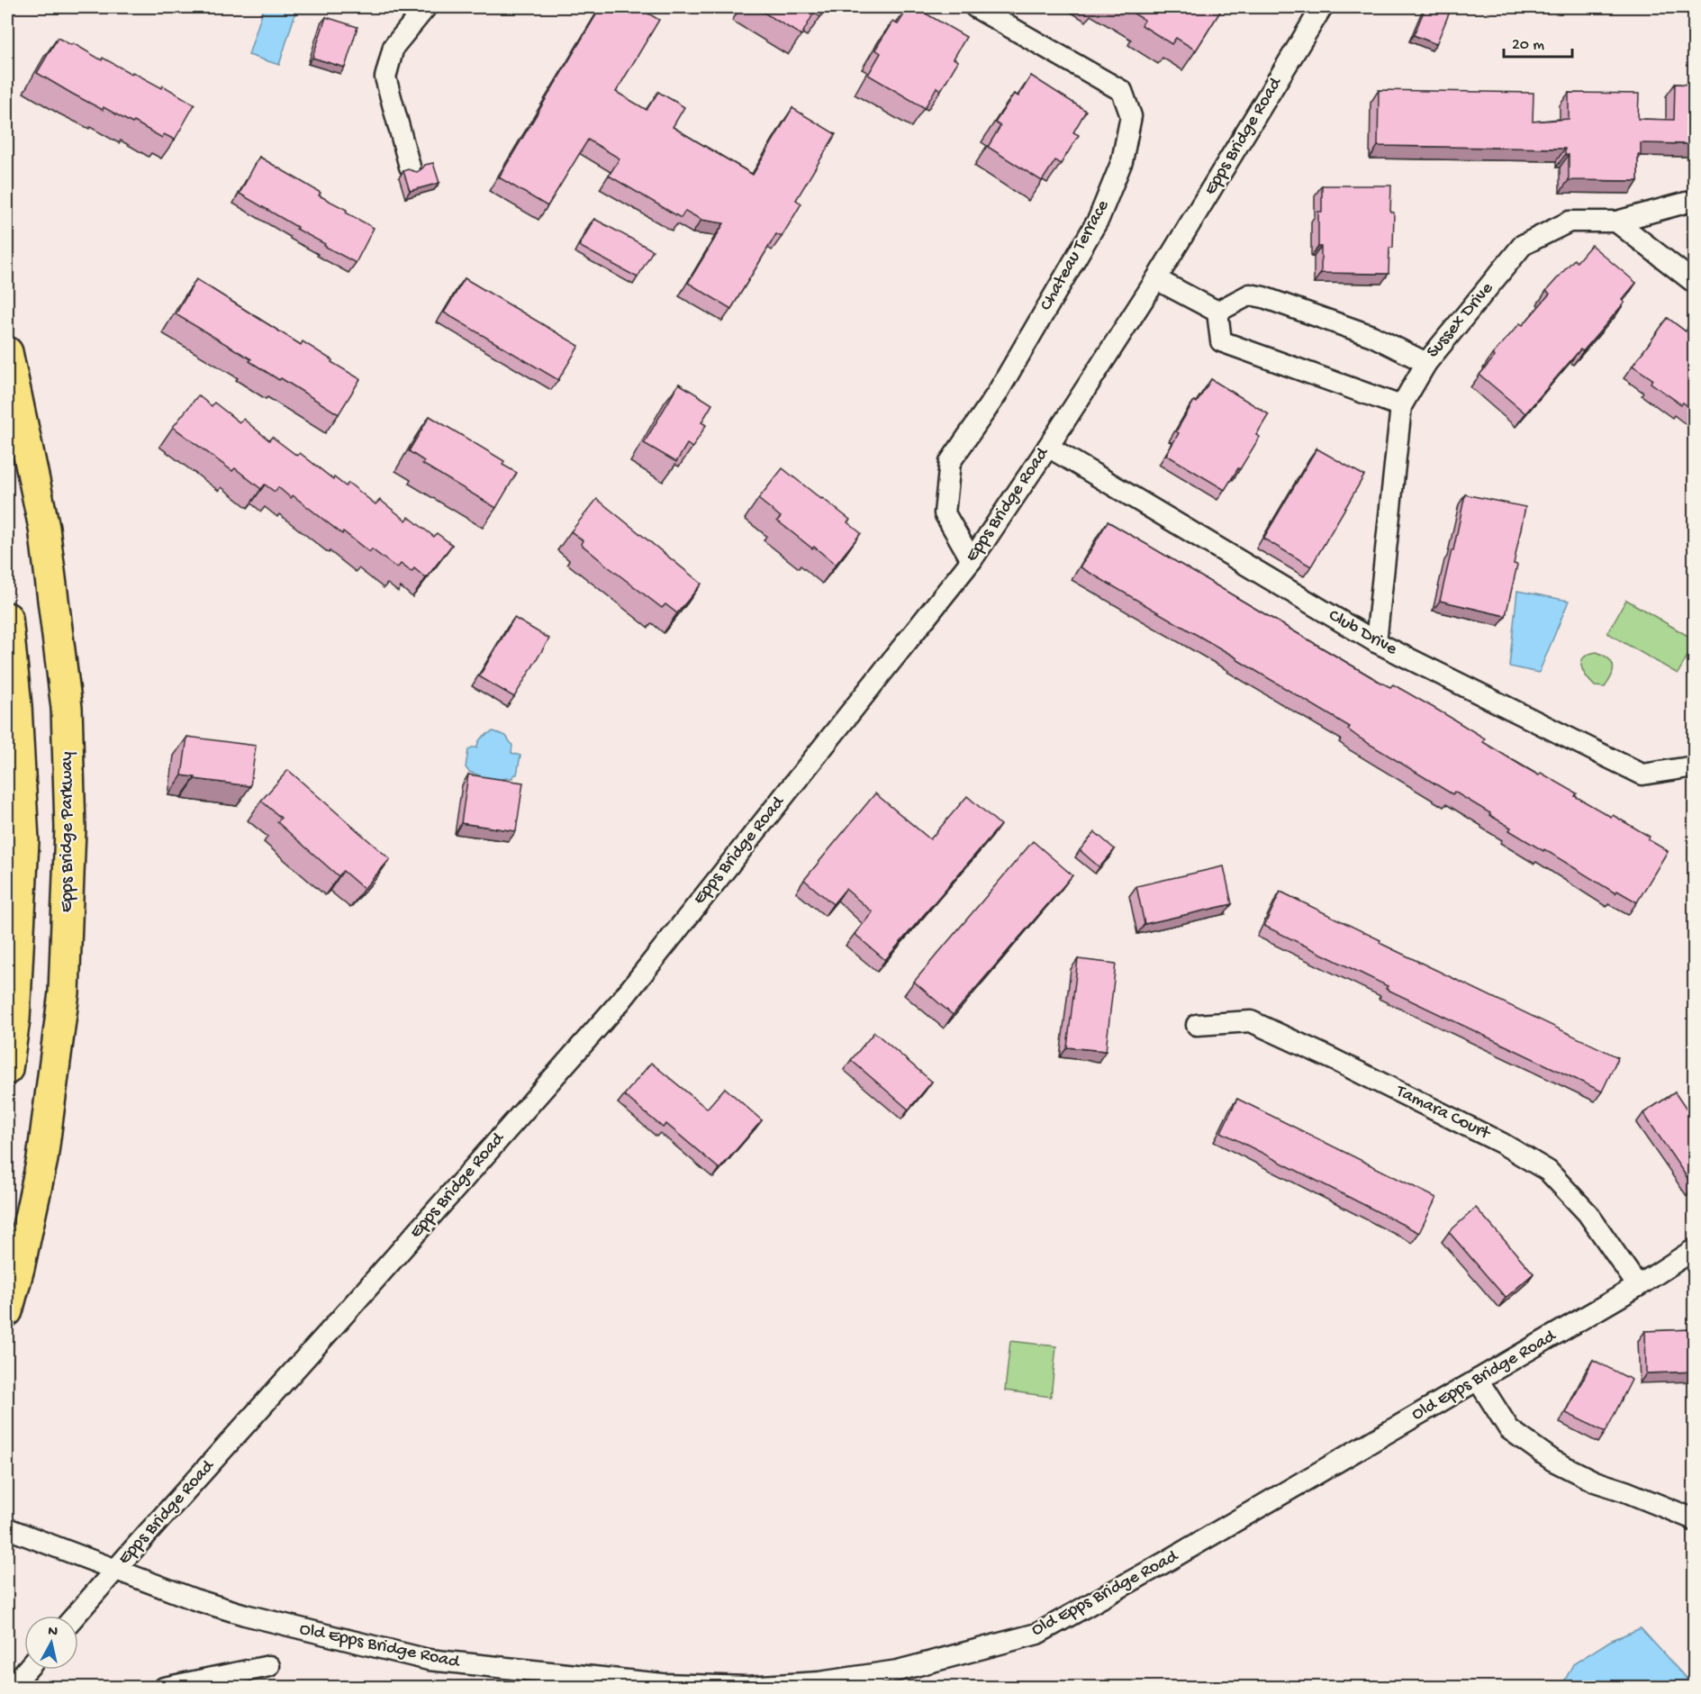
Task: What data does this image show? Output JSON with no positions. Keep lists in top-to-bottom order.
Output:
{
  "streets": {
    "main road": ["Epps Bridge Parkway"],
    "street": [
      "Epps Bridge Road",
      "Chateau Terrace",
      "Sussex Drive",
      "Club Drive",
      "Tamara Court",
      "Old Epps Bridge Road"
    ]
  },
  "crossings": [
    ["Epps Bridge Road", "Chateau Terrace"],
    ["Epps Bridge Road", "Club Drive"],
    ["Epps Bridge Road", "Old Epps Bridge Road"],
    ["Tamara Court", "Old Epps Bridge Road"]
  ],
  "scale_bar": "20 m",
  "north": "top"
}
